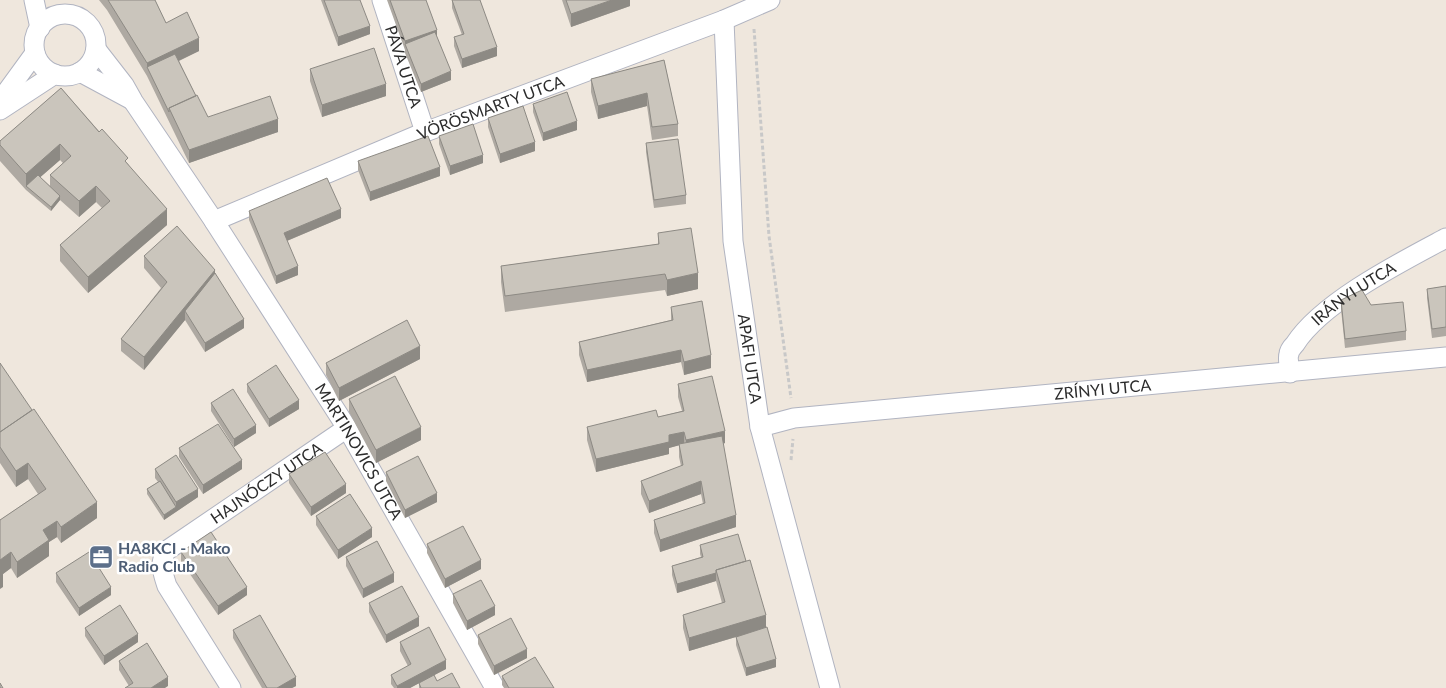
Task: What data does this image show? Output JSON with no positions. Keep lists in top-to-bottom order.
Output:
{
  "streets": {
    "street": [
      "PÁVA UTCA",
      "VÖRÖSMARTY UTCA",
      "IRÁNYI UTCA",
      "APAFI UTCA",
      "ZRÍNYI UTCA",
      "MARTINOVICS UTCA",
      "HAJNÓCZY UTCA"
    ]
  },
  "crossings": [
    ["PÁVA UTCA", "VÖRÖSMARTY UTCA"],
    ["VÖRÖSMARTY UTCA", "APAFI UTCA"],
    ["VÖRÖSMARTY UTCA", "MARTINOVICS UTCA"],
    ["IRÁNYI UTCA", "ZRÍNYI UTCA"],
    ["APAFI UTCA", "ZRÍNYI UTCA"],
    ["MARTINOVICS UTCA", "HAJNÓCZY UTCA"]
  ],
  "places": {
    "office": ["HA8KCI - Mako Radio Club"]
  }
}
